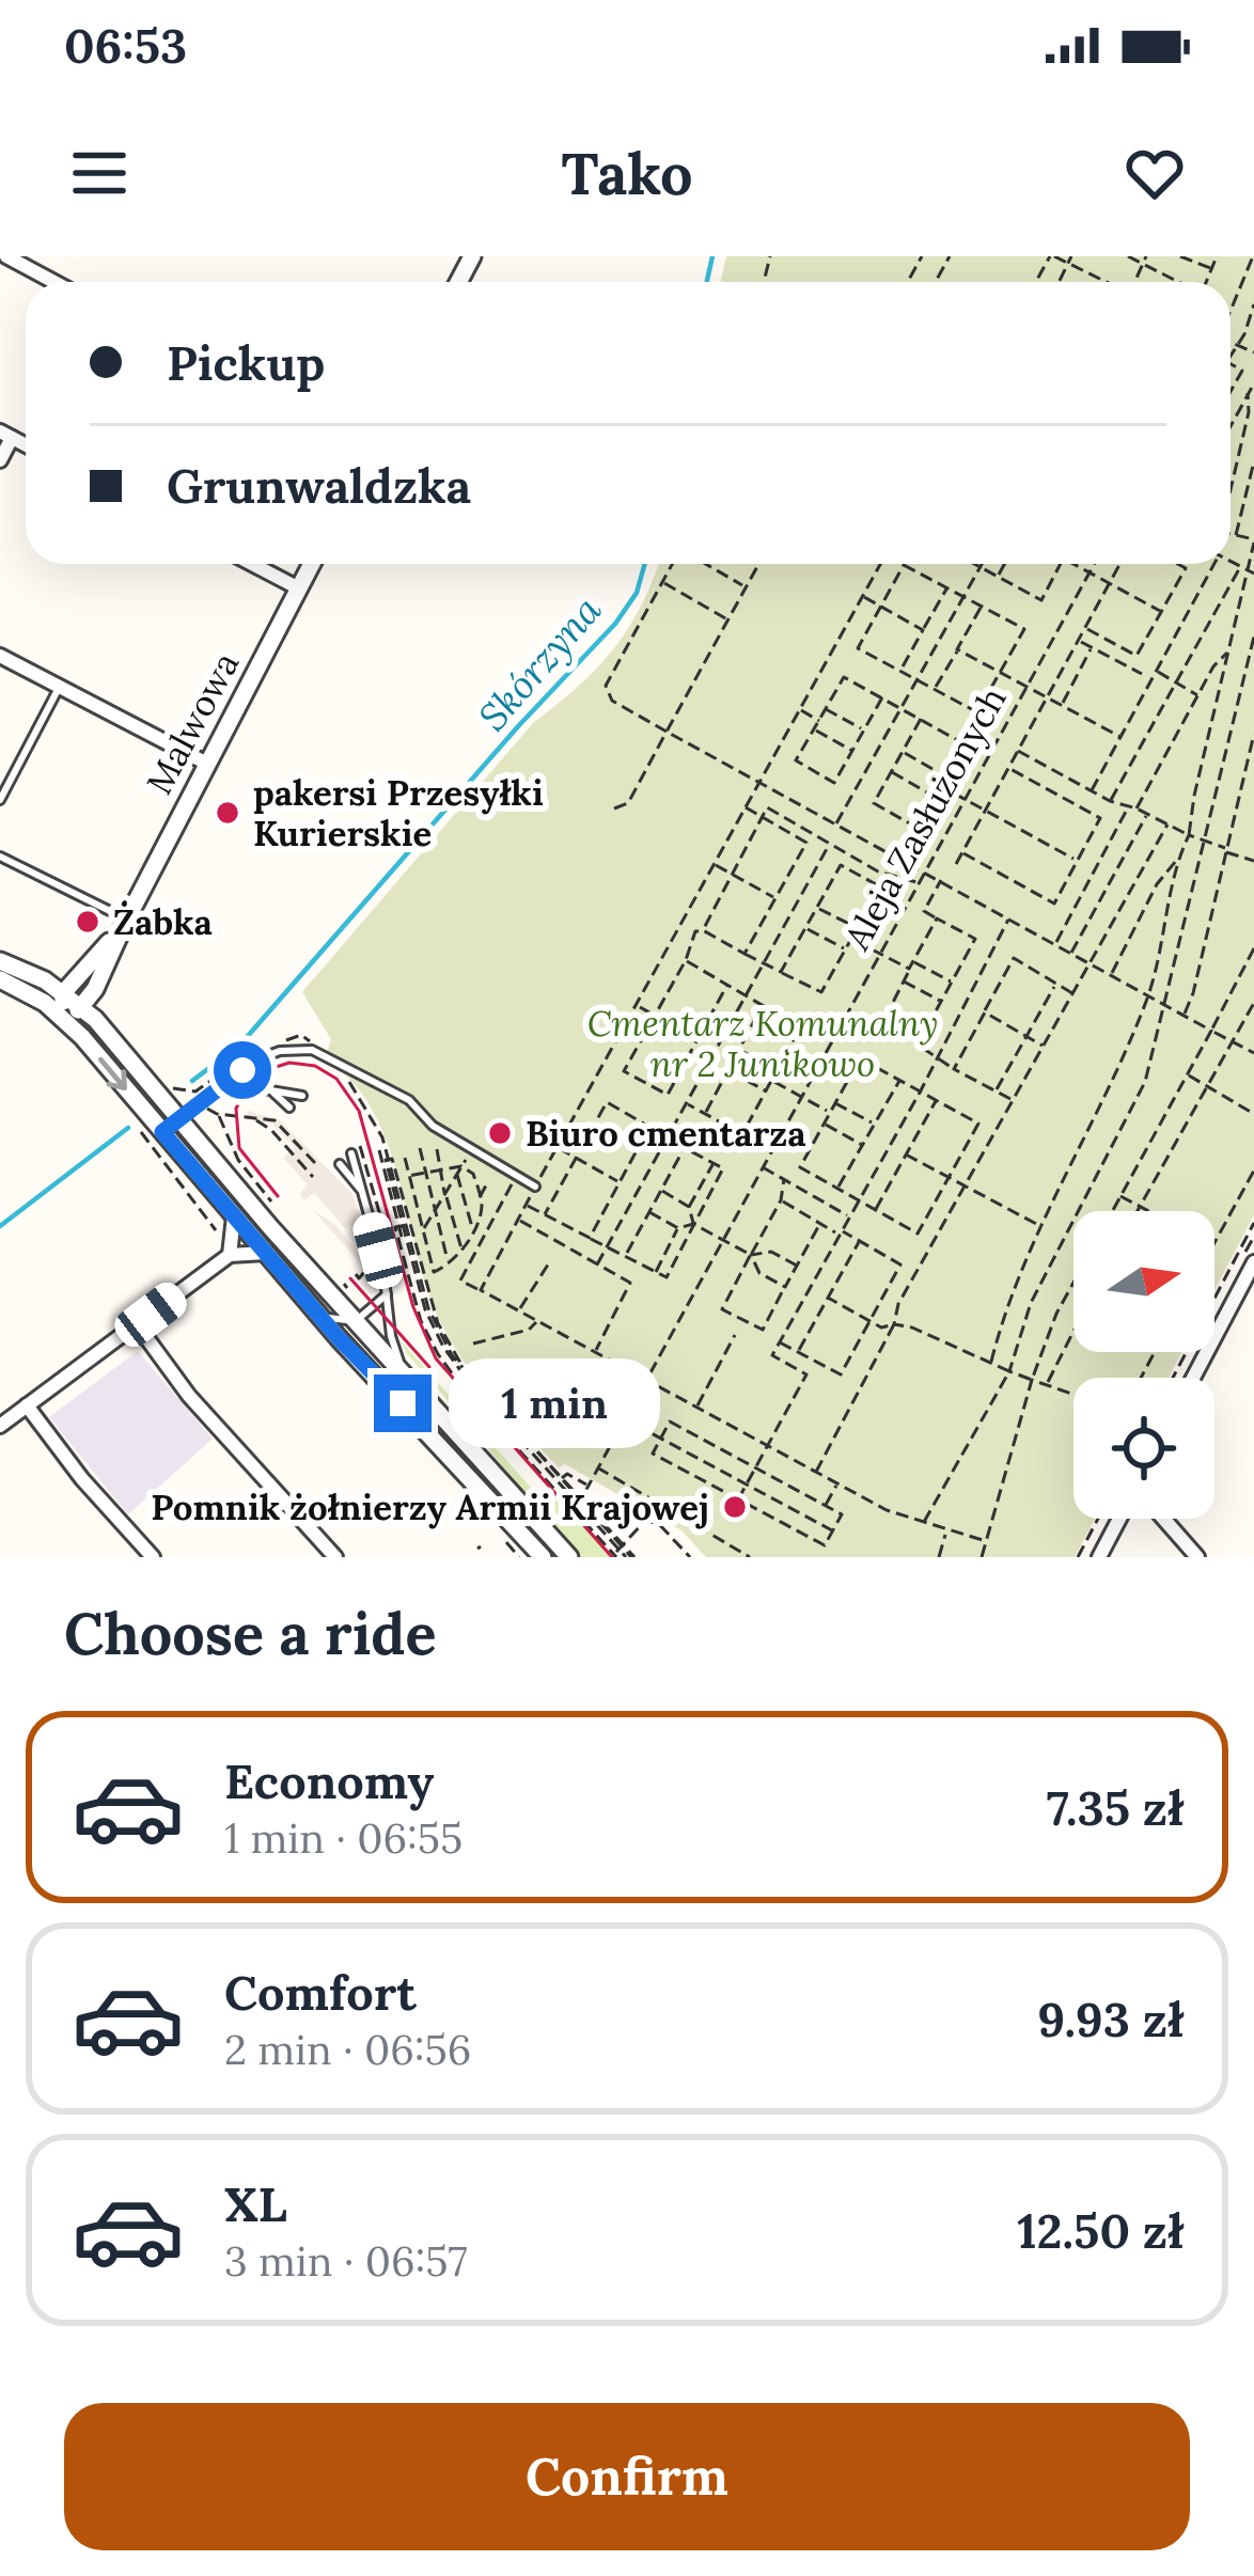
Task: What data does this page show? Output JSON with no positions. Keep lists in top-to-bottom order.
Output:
{
  "streets": {
    "street": ["Malwowa"],
    "path": ["Aleja Zasłużonych"]
  },
  "water": ["Skórzyna"],
  "parks": ["Cmentarz Komunalny nr 2 Junikowo"],
  "places": [
    "pakersi Przesyłki Kurierskie",
    "Żabka",
    "Biuro cmentarza",
    "Pomnik żołnierzy Armii Krajowej"
  ],
  "north": "right",
  "page": {
    "status": "06:53",
    "header": "Tako",
    "banner": ["Pickup", "Grunwaldzka"],
    "bubble": "1 min",
    "heading": "Choose a ride",
    "list": [
      {
        "name": "Economy",
        "note": "1 min · 06:55",
        "value": "7.35 zł"
      },
      {
        "name": "Comfort",
        "note": "2 min · 06:56",
        "value": "9.93 zł"
      },
      {
        "name": "XL",
        "note": "3 min · 06:57",
        "value": "12.50 zł"
      }
    ],
    "buttons": "Confirm"
  }
}
